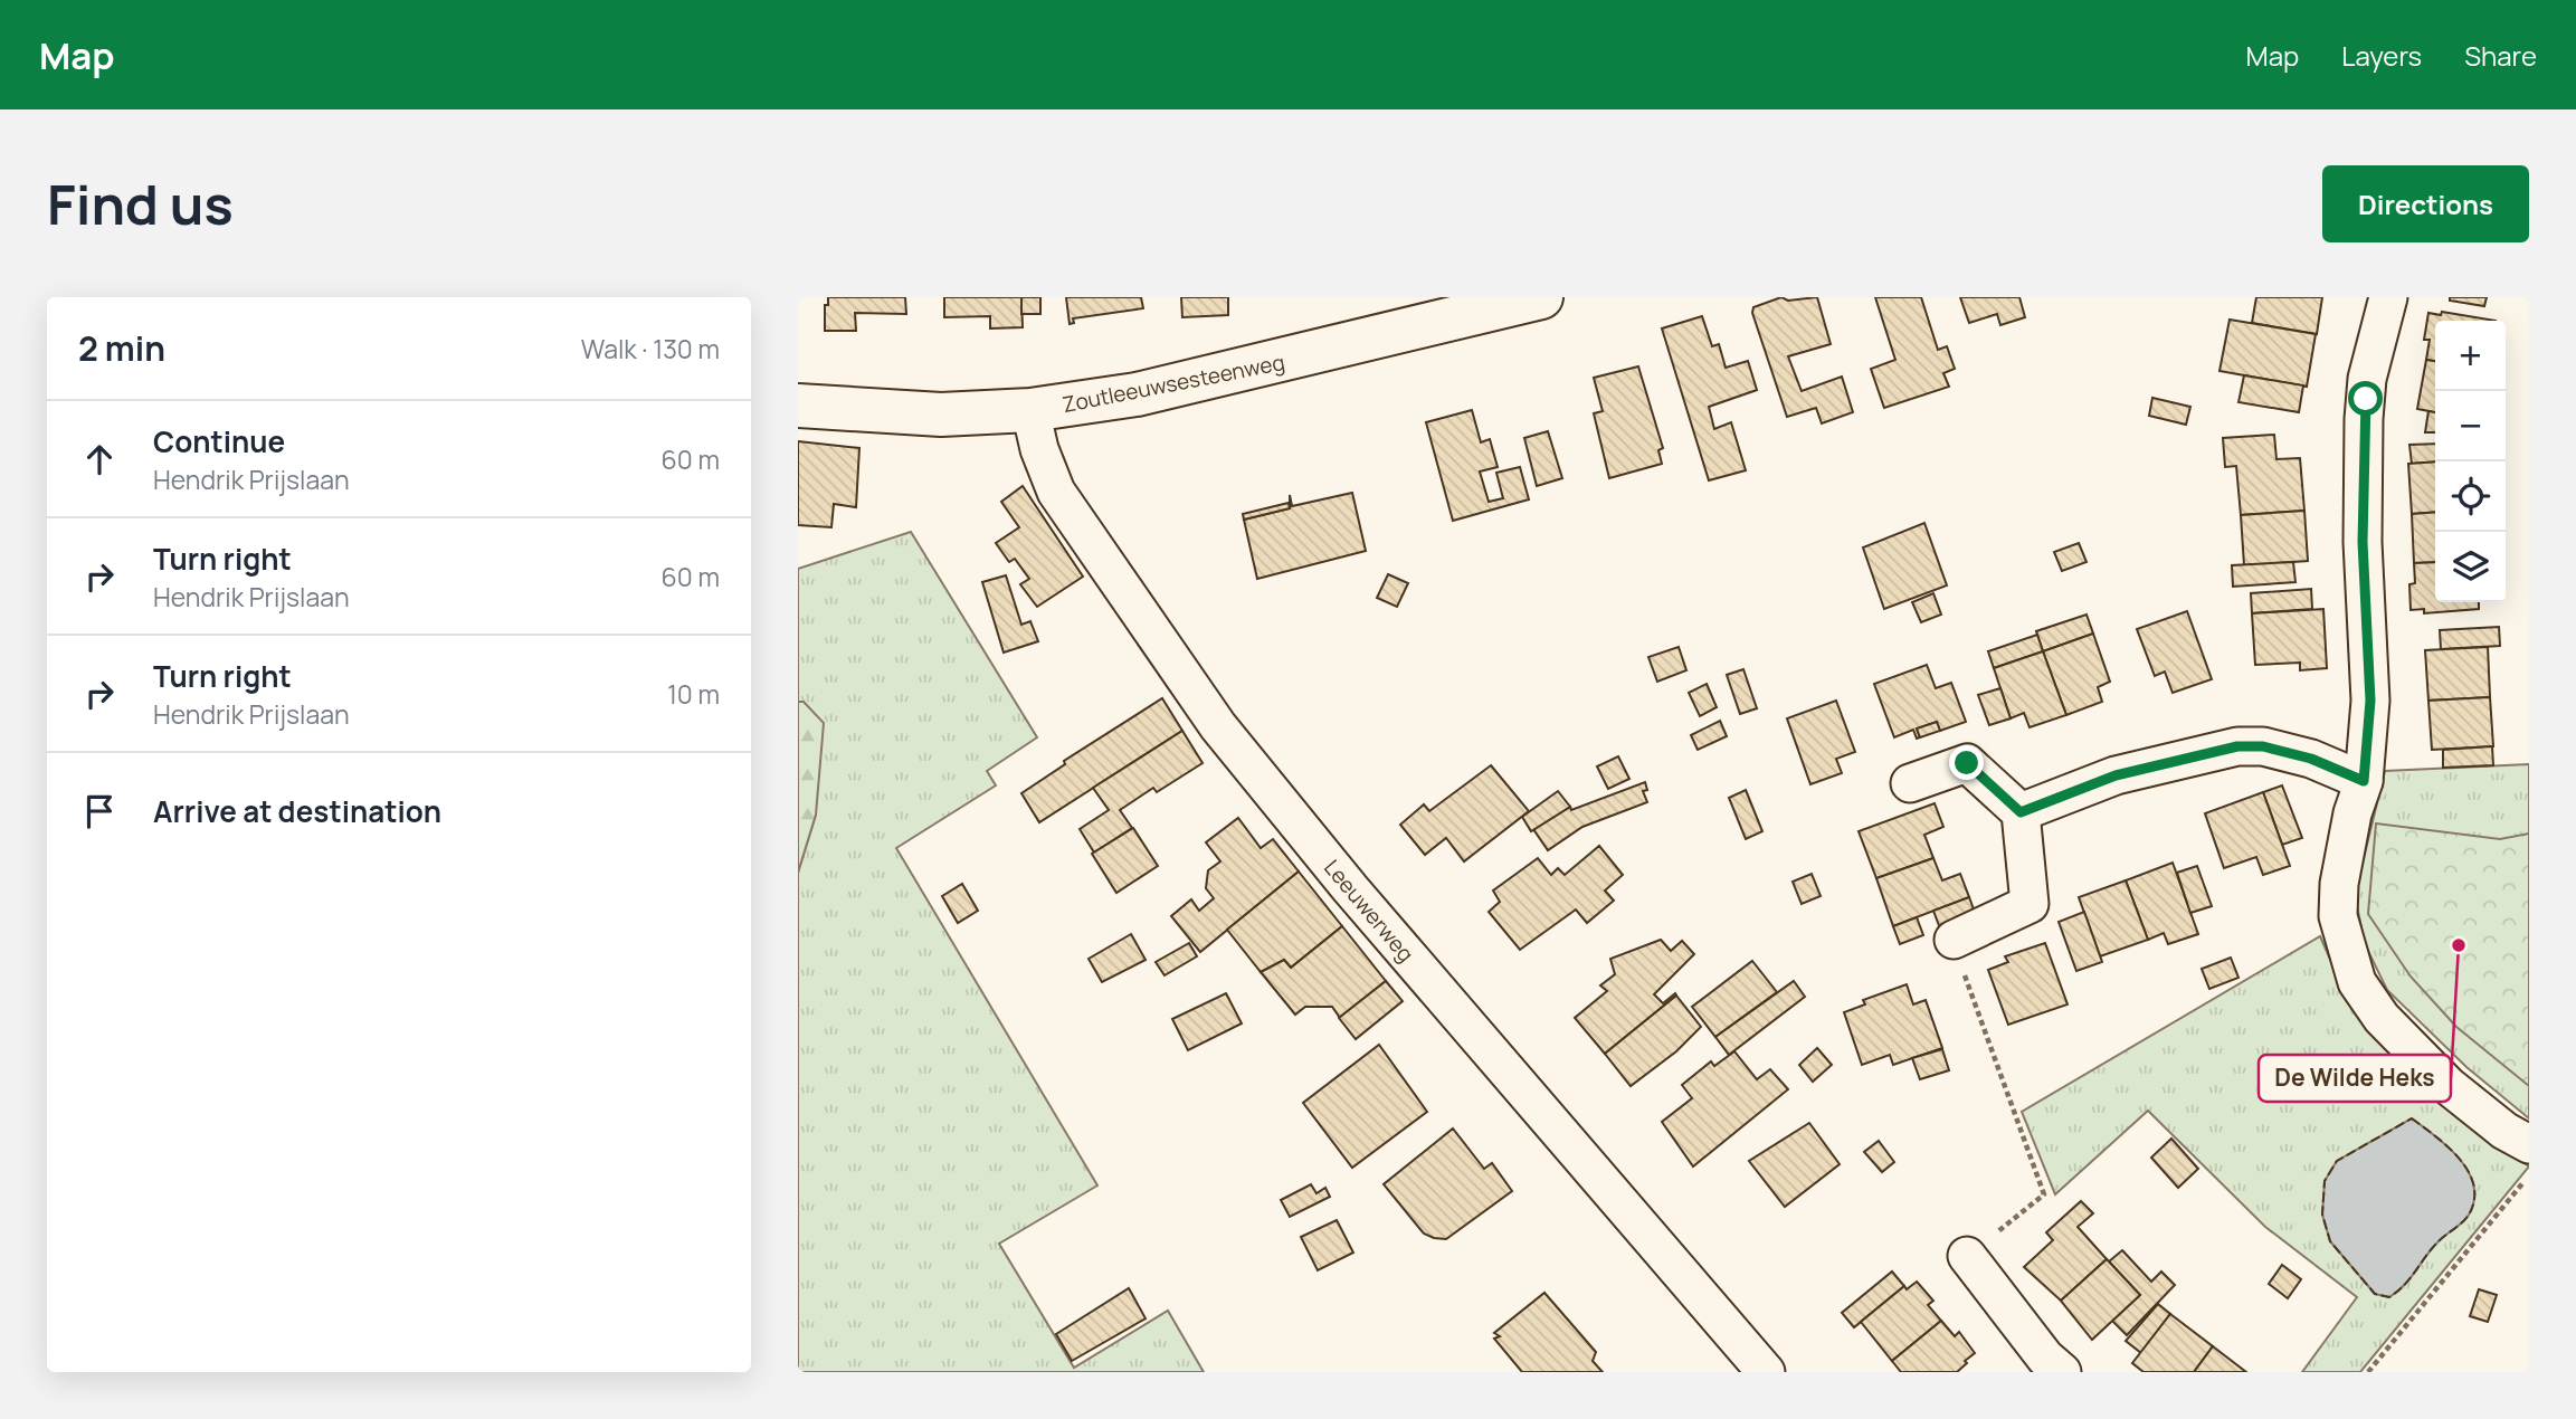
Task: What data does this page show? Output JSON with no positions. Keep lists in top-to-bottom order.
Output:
{
  "streets": {
    "street": ["Zoutleeuwsesteenweg", "Leeuwerweg"]
  },
  "crossings": [
    ["Zoutleeuwsesteenweg", "Leeuwerweg"]
  ],
  "places": ["De Wilde Heks"],
  "page": {
    "header": "Map",
    "nav": ["Map", "Layers", "Share"],
    "buttons": "Directions",
    "title": "Find us",
    "heading": ["2 min", "Walk · 130 m"],
    "map_buttons": ["+", "−"],
    "list": [
      ["Continue", "Hendrik Prijslaan", "60 m"],
      ["Turn right", "Hendrik Prijslaan", "60 m"],
      ["Turn right", "Hendrik Prijslaan", "10 m"],
      "Arrive at destination"
    ]
  }
}
